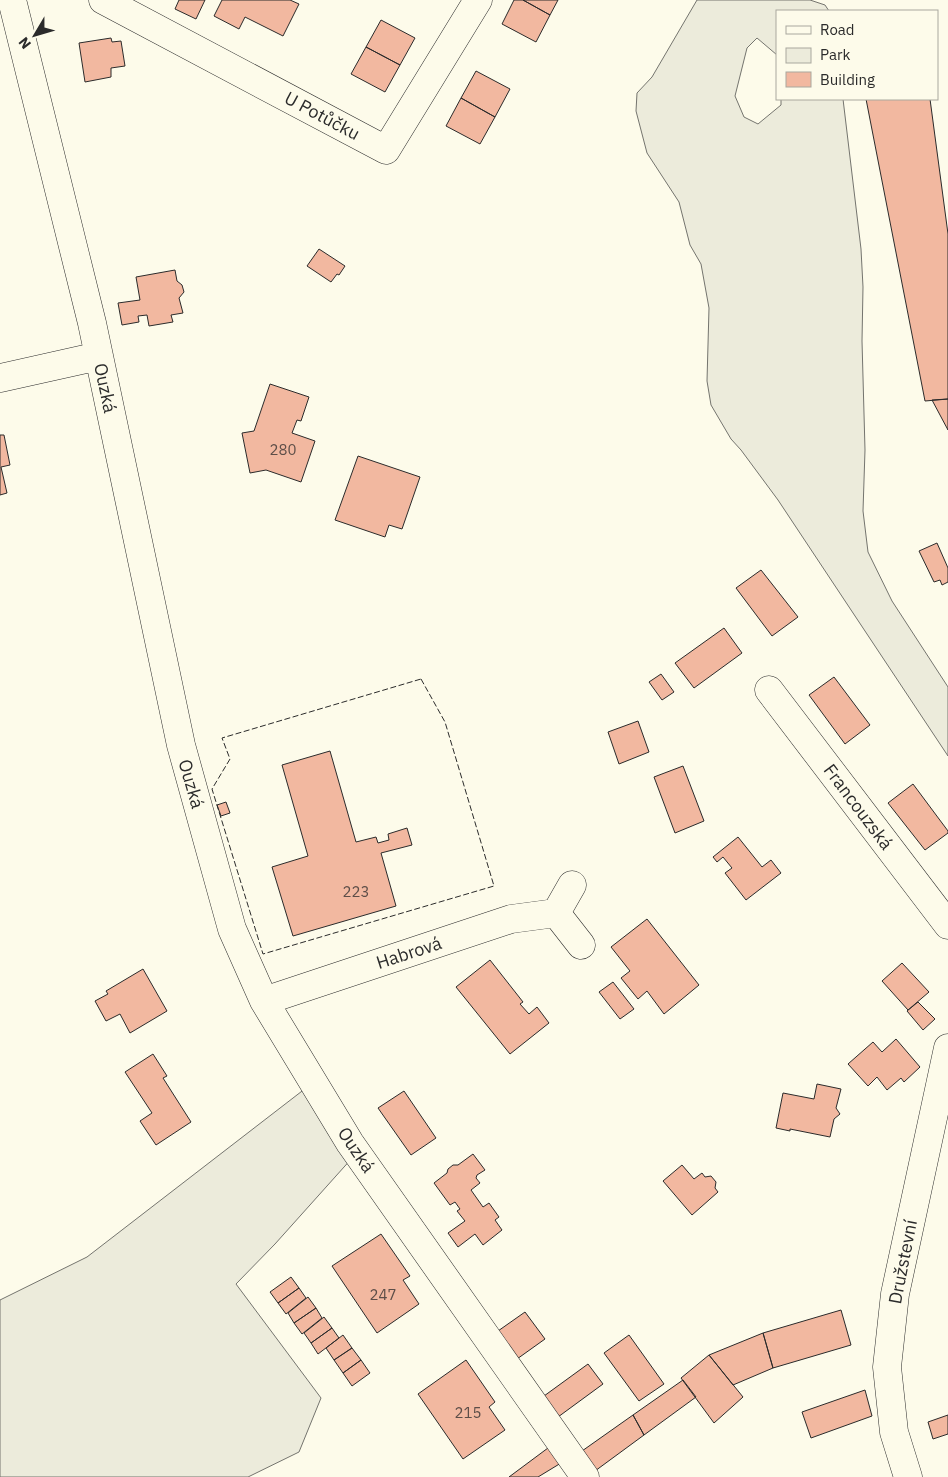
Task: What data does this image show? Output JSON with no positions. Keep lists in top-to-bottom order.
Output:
{
  "streets": {
    "street": [
      "U Potůčku",
      "Ouzká",
      "Francouzská",
      "Habrová",
      "Družstevní"
    ]
  },
  "crossings": [
    ["Ouzká", "Habrová"]
  ],
  "house_numbers": [
    "280",
    "223",
    "247",
    "215"
  ],
  "legend": ["Road", "Park", "Building"],
  "north": "bottom left"
}
